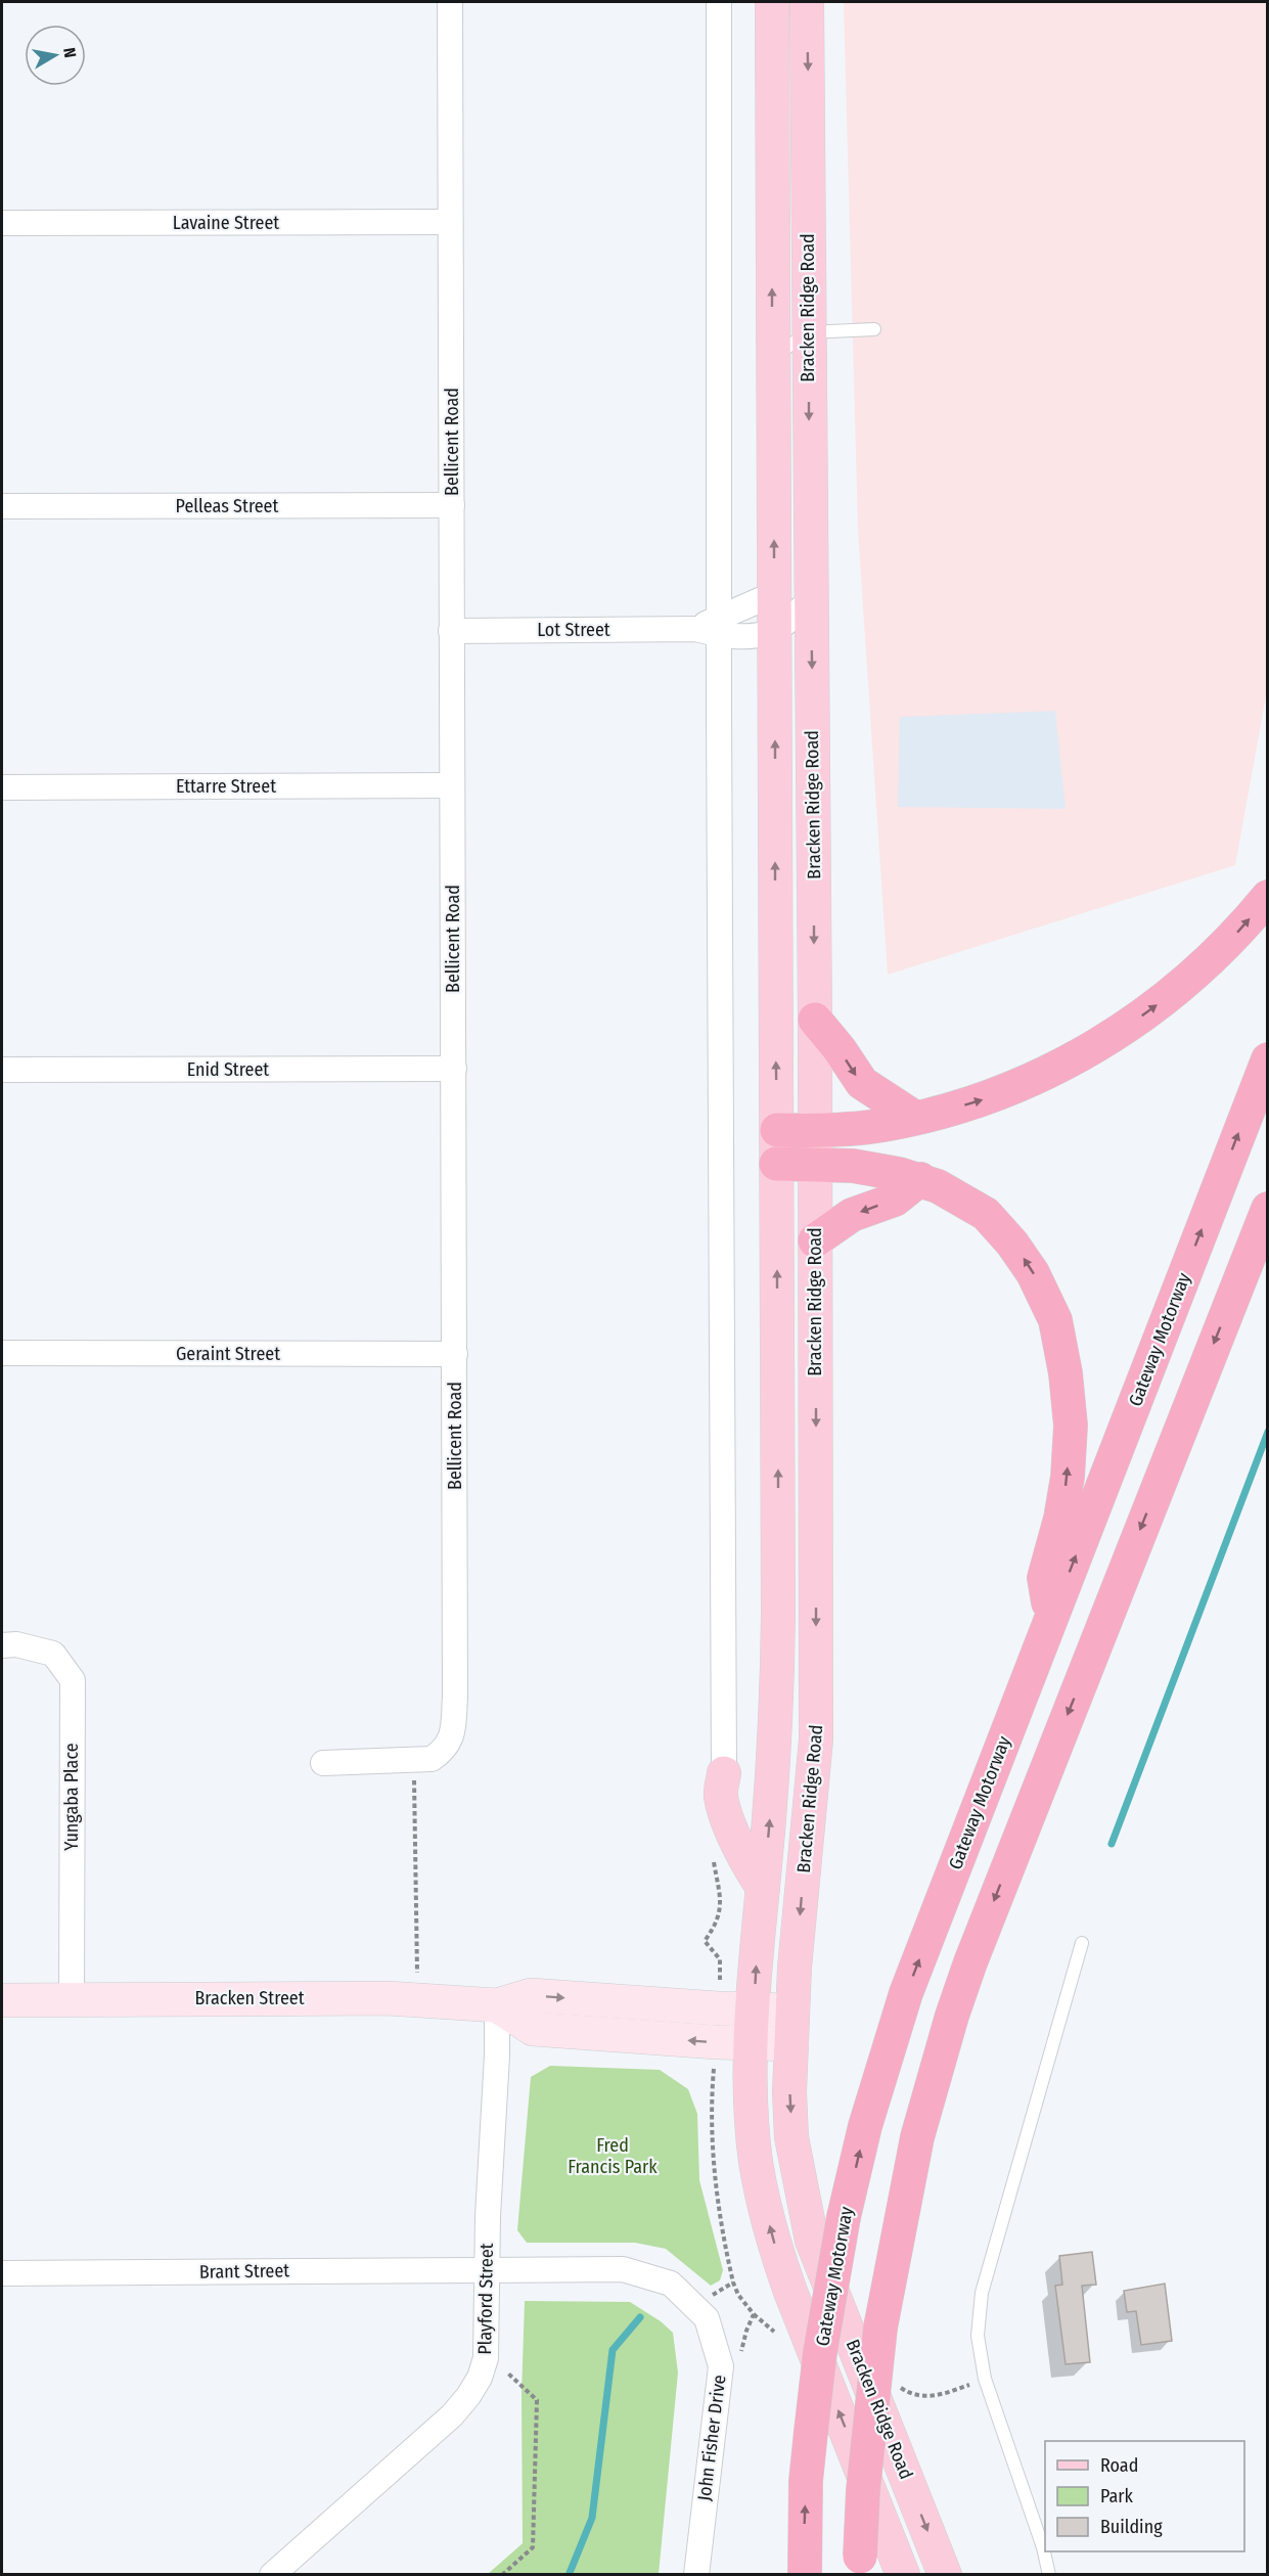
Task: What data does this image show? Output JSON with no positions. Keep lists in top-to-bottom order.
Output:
{
  "streets": {
    "highway": ["Gateway Motorway"],
    "main road": ["Bracken Ridge Road"],
    "street": [
      "Lavaine Street",
      "Bellicent Road",
      "Pelleas Street",
      "Lot Street",
      "Ettarre Street",
      "Enid Street",
      "Geraint Street",
      "Yungaba Place",
      "Bracken Street",
      "Brant Street",
      "Playford Street",
      "John Fisher Drive"
    ]
  },
  "crossings": [
    ["Lavaine Street", "Bellicent Road"],
    ["Bracken Ridge Road", "Lot Street"],
    ["Bracken Ridge Road", "Bracken Street"],
    ["Bellicent Road", "Pelleas Street"],
    ["Bellicent Road", "Lot Street"],
    ["Bellicent Road", "Ettarre Street"],
    ["Bellicent Road", "Enid Street"],
    ["Bellicent Road", "Geraint Street"],
    ["Yungaba Place", "Bracken Street"],
    ["Bracken Street", "Playford Street"],
    ["Brant Street", "Playford Street"],
    ["Brant Street", "John Fisher Drive"],
    ["Playford Street", "John Fisher Drive"]
  ],
  "parks": ["Fred Francis Park"],
  "legend": ["Road", "Park", "Building"],
  "north": "right"
}
